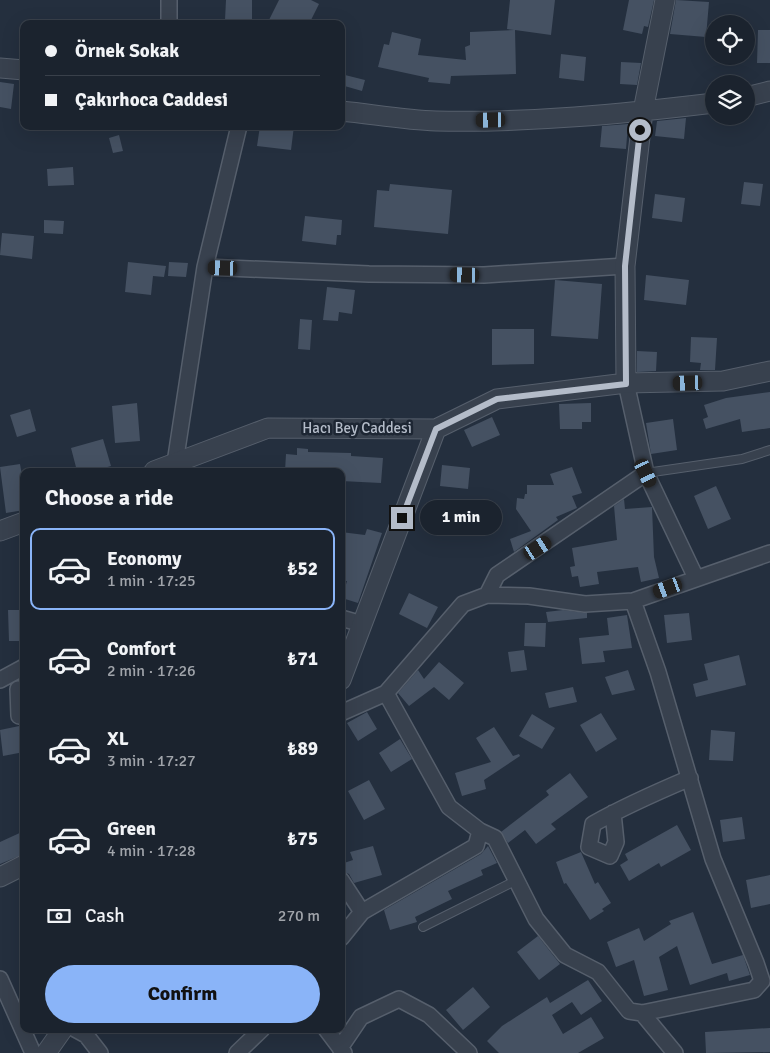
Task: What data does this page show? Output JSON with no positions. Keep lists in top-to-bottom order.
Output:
{
  "streets": {
    "street": ["Hacı Bey Caddesi"]
  },
  "page": {
    "banner": ["Örnek Sokak", "Çakırhoca Caddesi"],
    "heading": "Choose a ride",
    "bubble": "1 min",
    "list": [
      {
        "name": "Economy",
        "note": "1 min · 17:25",
        "value": "₺52"
      },
      {
        "name": "Comfort",
        "note": "2 min · 17:26",
        "value": "₺71"
      },
      {
        "name": "XL",
        "note": "3 min · 17:27",
        "value": "₺89"
      },
      {
        "name": "Green",
        "note": "4 min · 17:28",
        "value": "₺75"
      }
    ],
    "pay": ["Cash", "270 m"],
    "buttons": "Confirm"
  }
}
